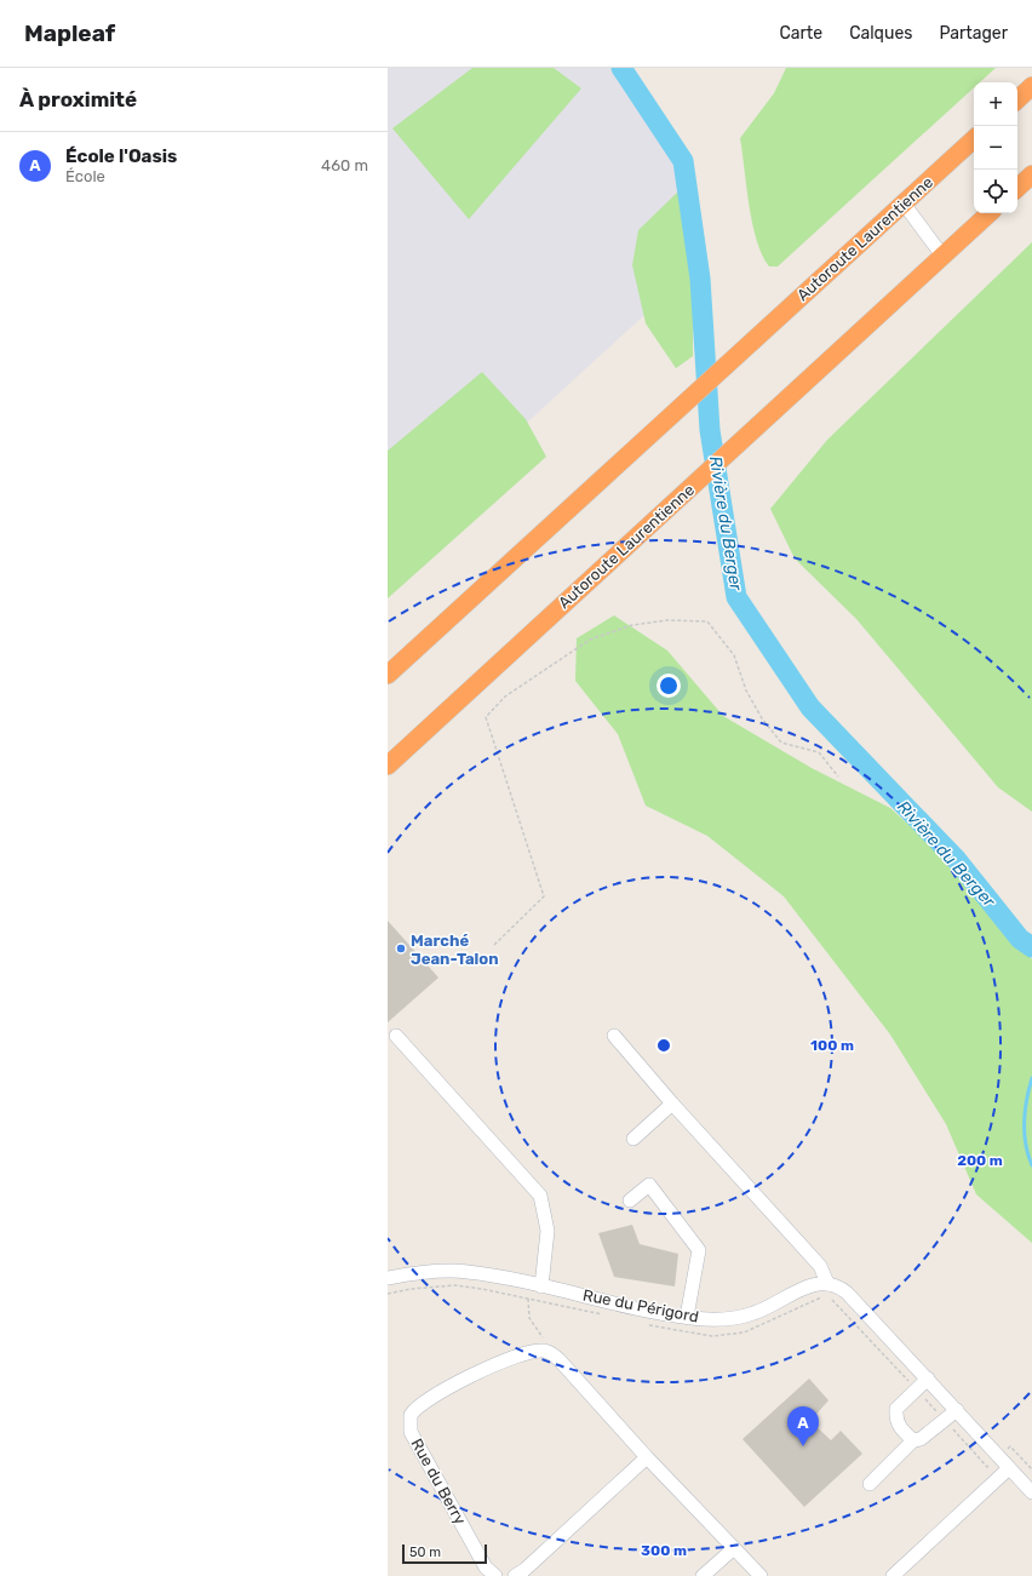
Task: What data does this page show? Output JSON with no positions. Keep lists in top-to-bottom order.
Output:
{
  "streets": {
    "highway": ["Autoroute Laurentienne"],
    "street": ["Rue du Périgord", "Rue du Berry"]
  },
  "water": ["Rivière du Berger"],
  "places": ["Marché Jean-Talon"],
  "scale_bar": "50 m",
  "page": {
    "header": "Mapleaf",
    "nav": ["Carte", "Calques", "Partager"],
    "heading": "À proximité",
    "map_buttons": ["+", "−"],
    "list": [
      {
        "mark": "A",
        "name": "École l'Oasis",
        "note": "École",
        "value": "460 m"
      }
    ],
    "pins": "A",
    "scale": "50 m"
  },
  "rings": ["100 m", "200 m", "300 m"]
}
